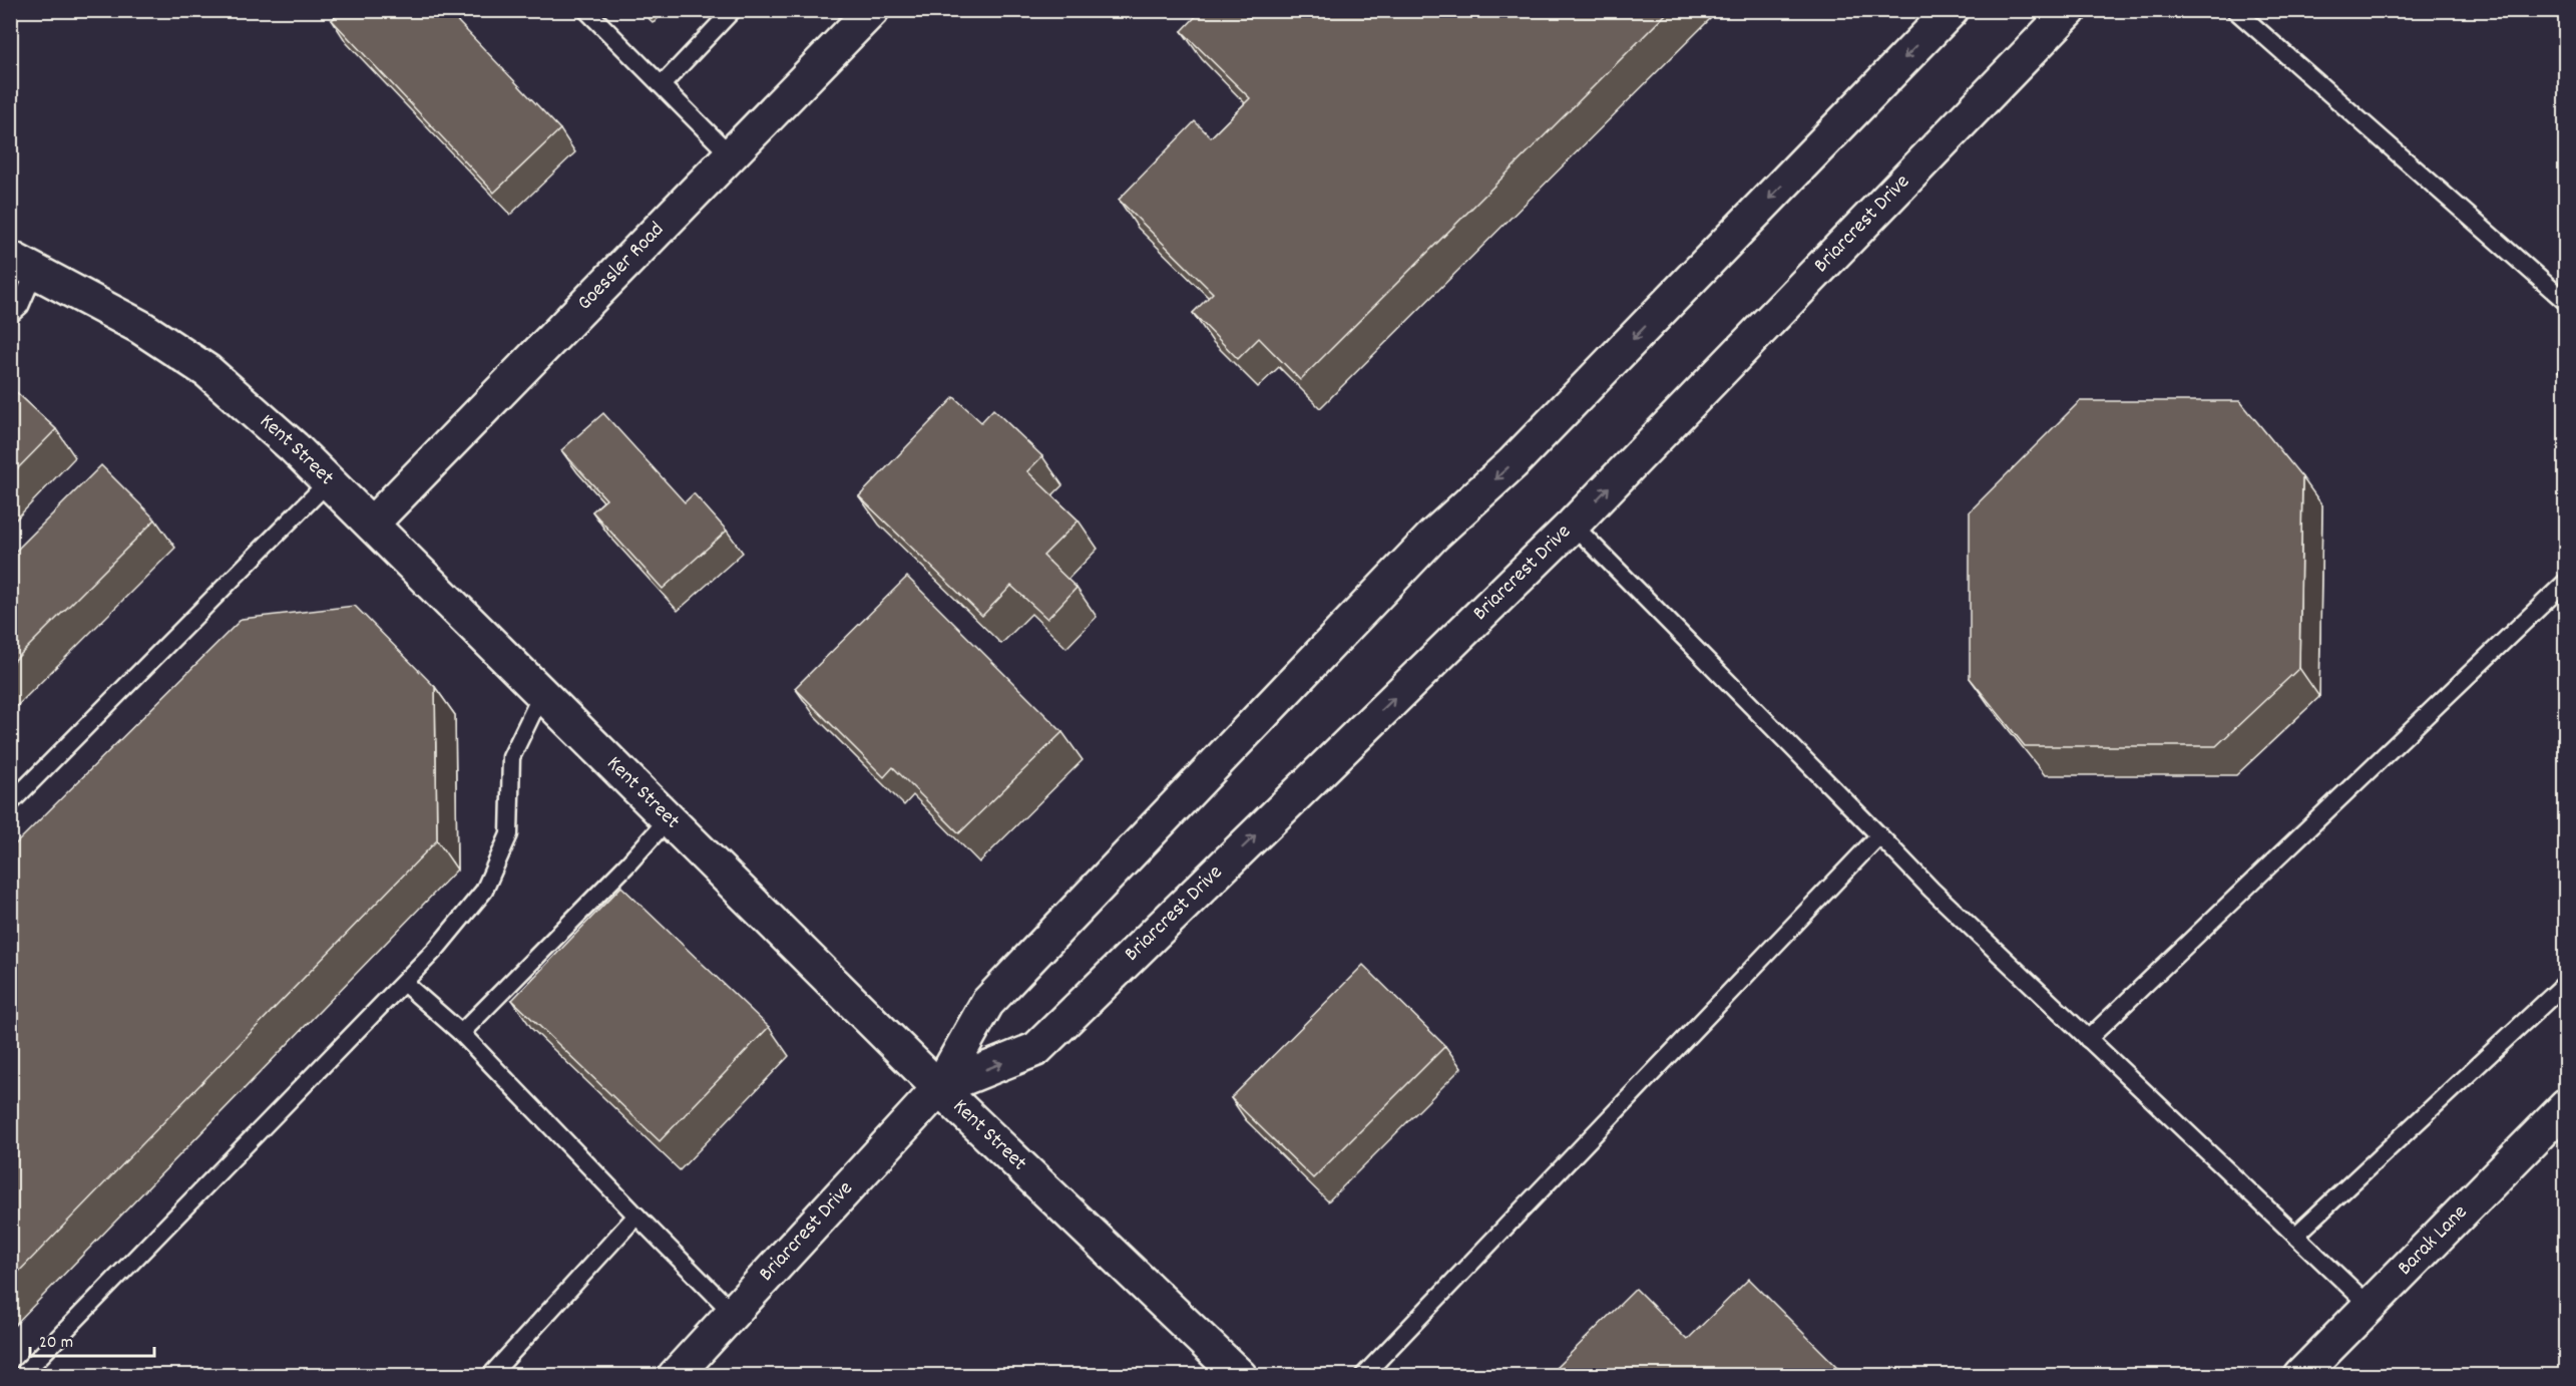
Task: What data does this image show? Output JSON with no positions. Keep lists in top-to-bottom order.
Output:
{
  "streets": {
    "main road": [
      "Briarcrest Drive",
      "Goessler Road",
      "Kent Street",
      "Barak Lane"
    ]
  },
  "crossings": [
    ["Briarcrest Drive", "Kent Street"],
    ["Goessler Road", "Kent Street"]
  ],
  "scale_bar": "20 m"
}
